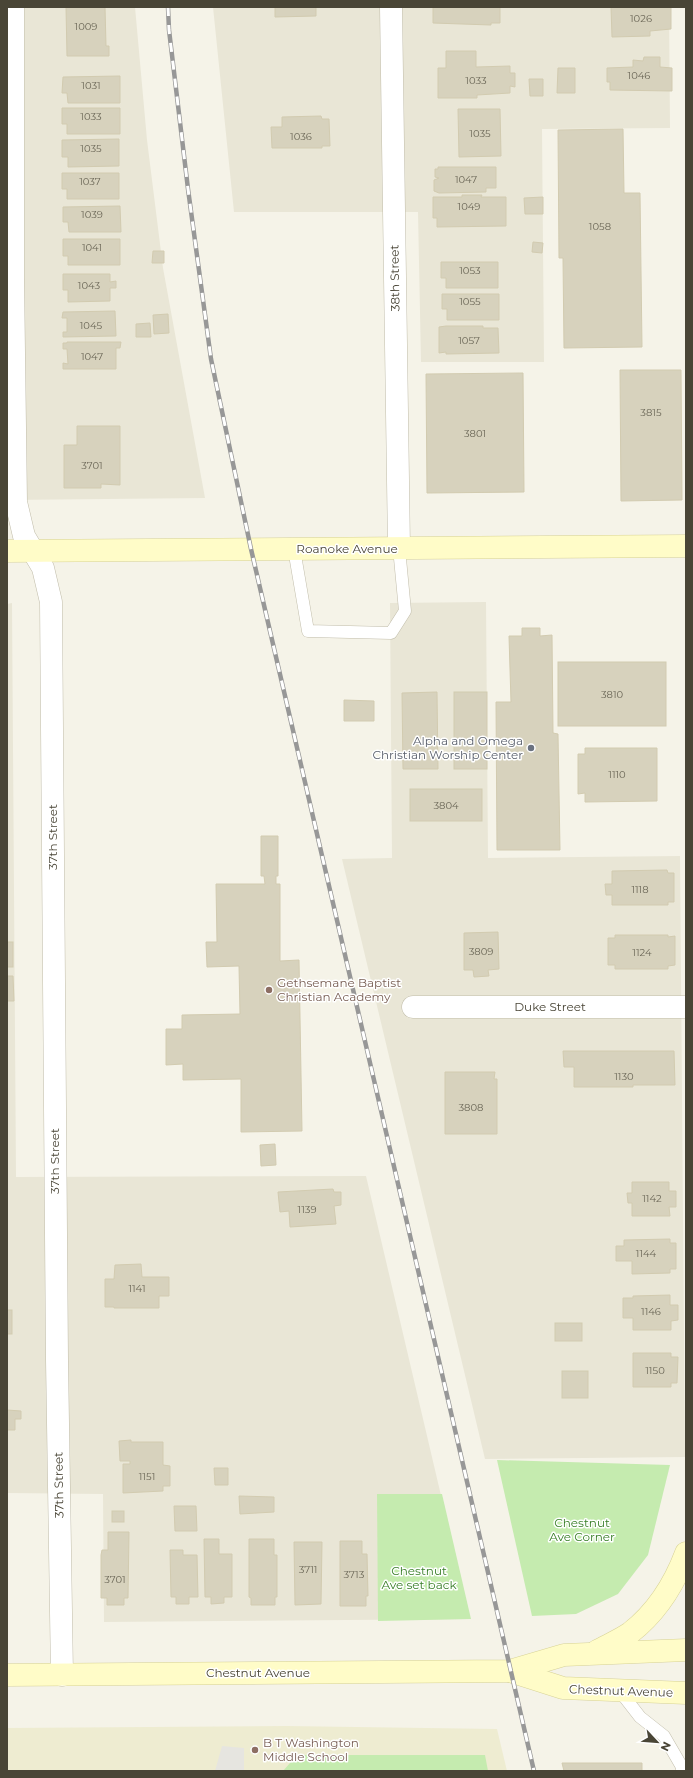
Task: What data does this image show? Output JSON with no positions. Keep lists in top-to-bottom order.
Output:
{
  "streets": {
    "main road": ["Roanoke Avenue", "Chestnut Avenue"],
    "street": ["38th Street", "37th Street", "Duke Street"]
  },
  "crossings": [
    ["38th Street", "Roanoke Avenue"],
    ["Roanoke Avenue", "37th Street"],
    ["37th Street", "Chestnut Avenue"]
  ],
  "parks": ["Chestnut Ave Corner", "Chestnut Ave set back"],
  "places": ["Alpha and Omega Christian Worship Center", "Gethsemane Baptist Christian Academy", "B T Washington Middle School"],
  "house_numbers": [
    "1026",
    "1009",
    "1046",
    "1033",
    "1031",
    "1033",
    "1035",
    "1036",
    "1035",
    "1047",
    "1037",
    "1049",
    "1039",
    "1058",
    "1041",
    "1053",
    "1043",
    "1055",
    "1045",
    "1057",
    "1047",
    "3815",
    "3801",
    "3701",
    "3810",
    "1110",
    "3804",
    "1118",
    "3809",
    "1124",
    "1130",
    "3808",
    "1142",
    "1139",
    "1144",
    "1141",
    "1146",
    "1150",
    "1151",
    "3711",
    "3713",
    "3701"
  ],
  "north": "bottom right"
}
